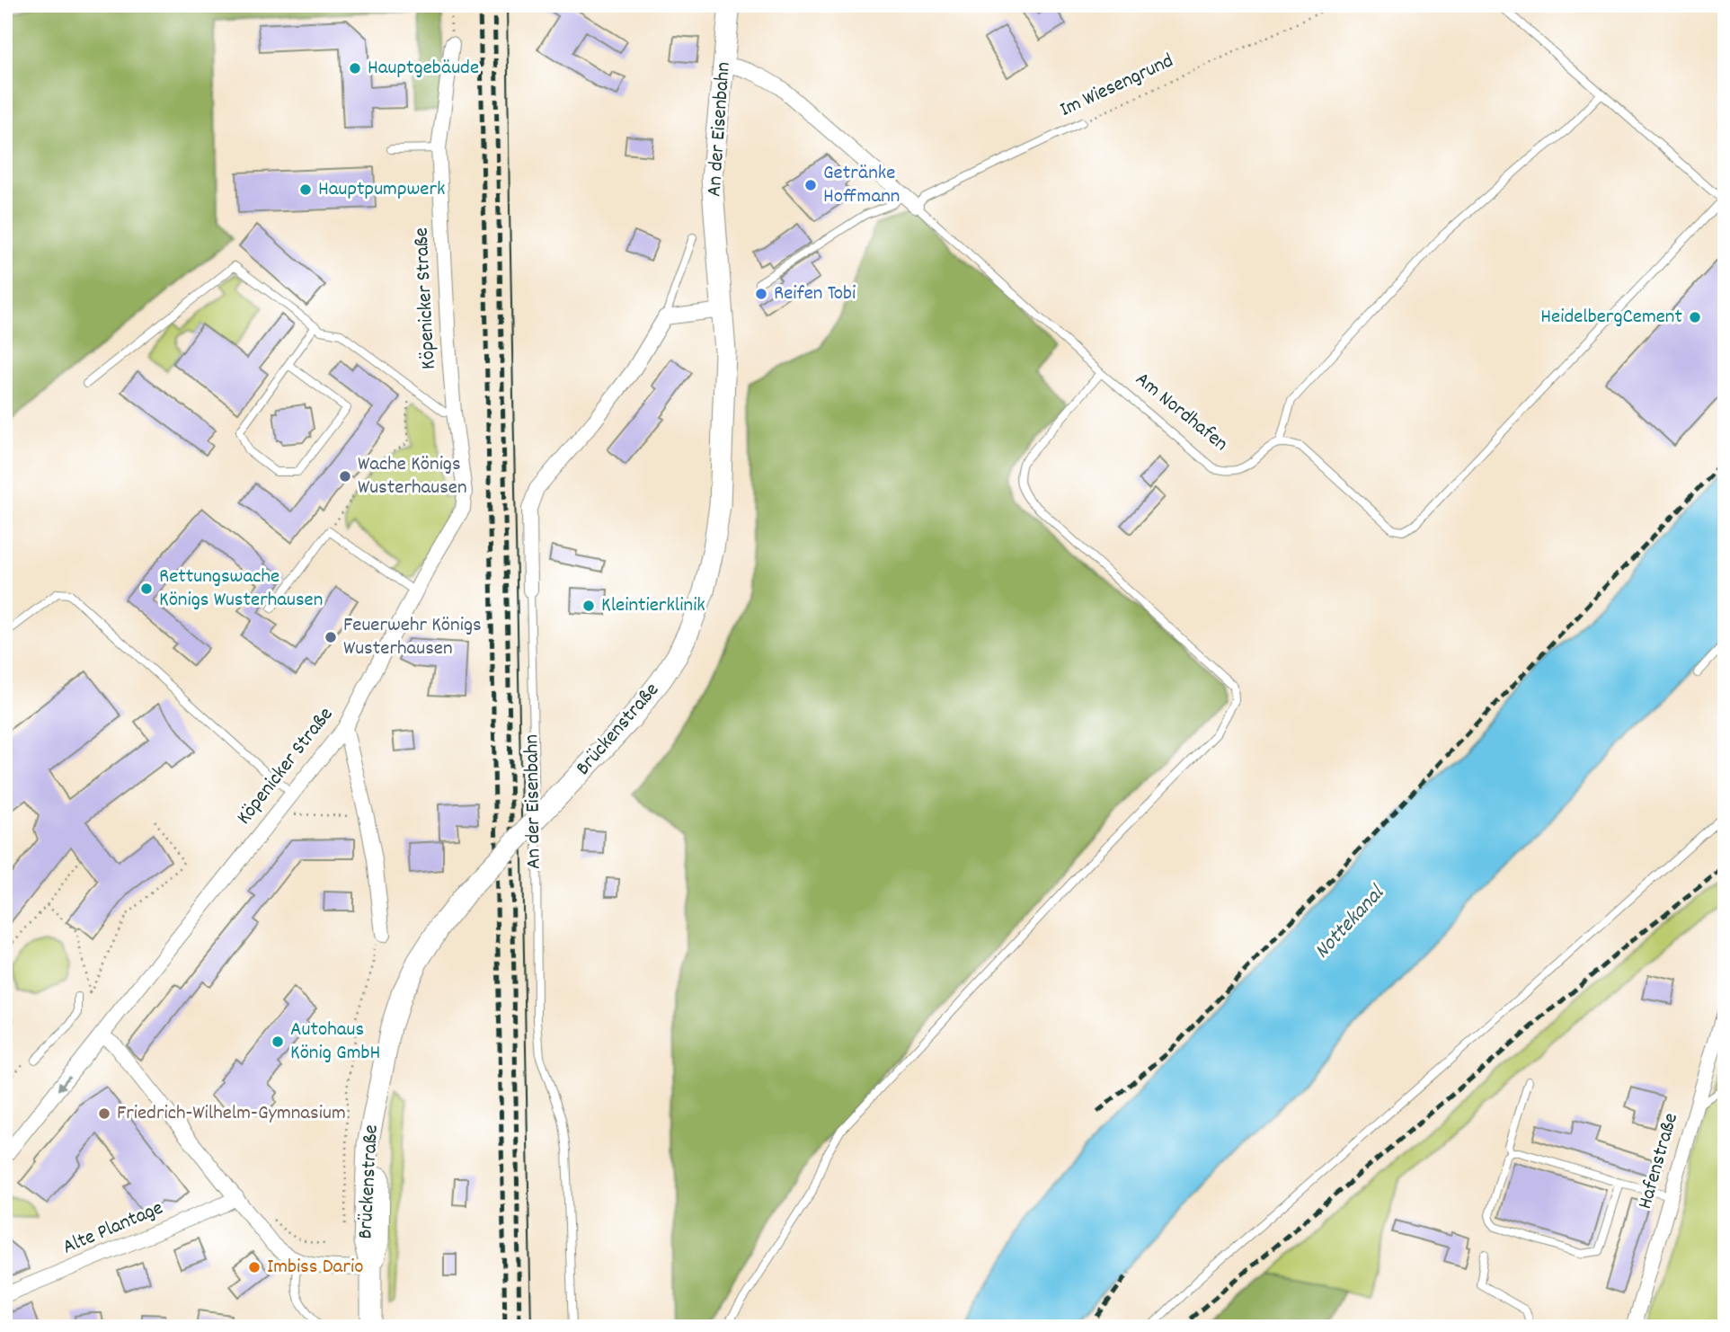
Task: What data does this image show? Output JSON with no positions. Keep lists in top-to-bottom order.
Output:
{
  "streets": {
    "main road": ["An der Eisenbahn", "Brückenstraße"],
    "street": [
      "Köpenicker Straße",
      "Am Nordhafen",
      "Hafenstraße",
      "Alte Plantage"
    ],
    "lane": ["Im Wiesengrund"]
  },
  "crossings": [
    ["Im Wiesengrund", "Am Nordhafen"],
    ["An der Eisenbahn", "Am Nordhafen"],
    ["An der Eisenbahn", "Brückenstraße"]
  ],
  "water": ["Nottekanal"],
  "places": [
    "Hauptgebäude",
    "Getränke Hoffmann",
    "Hauptpumpwerk",
    "Reifen Tobi",
    "HeidelbergCement",
    "Wache Königs Wusterhausen",
    "Rettungswache Königs Wusterhausen",
    "Kleintierklinik",
    "Feuerwehr Königs Wusterhausen",
    "Autohaus König GmbH",
    "Friedrich-Wilhelm-Gymnasium",
    "Imbiss Dario"
  ]
}
